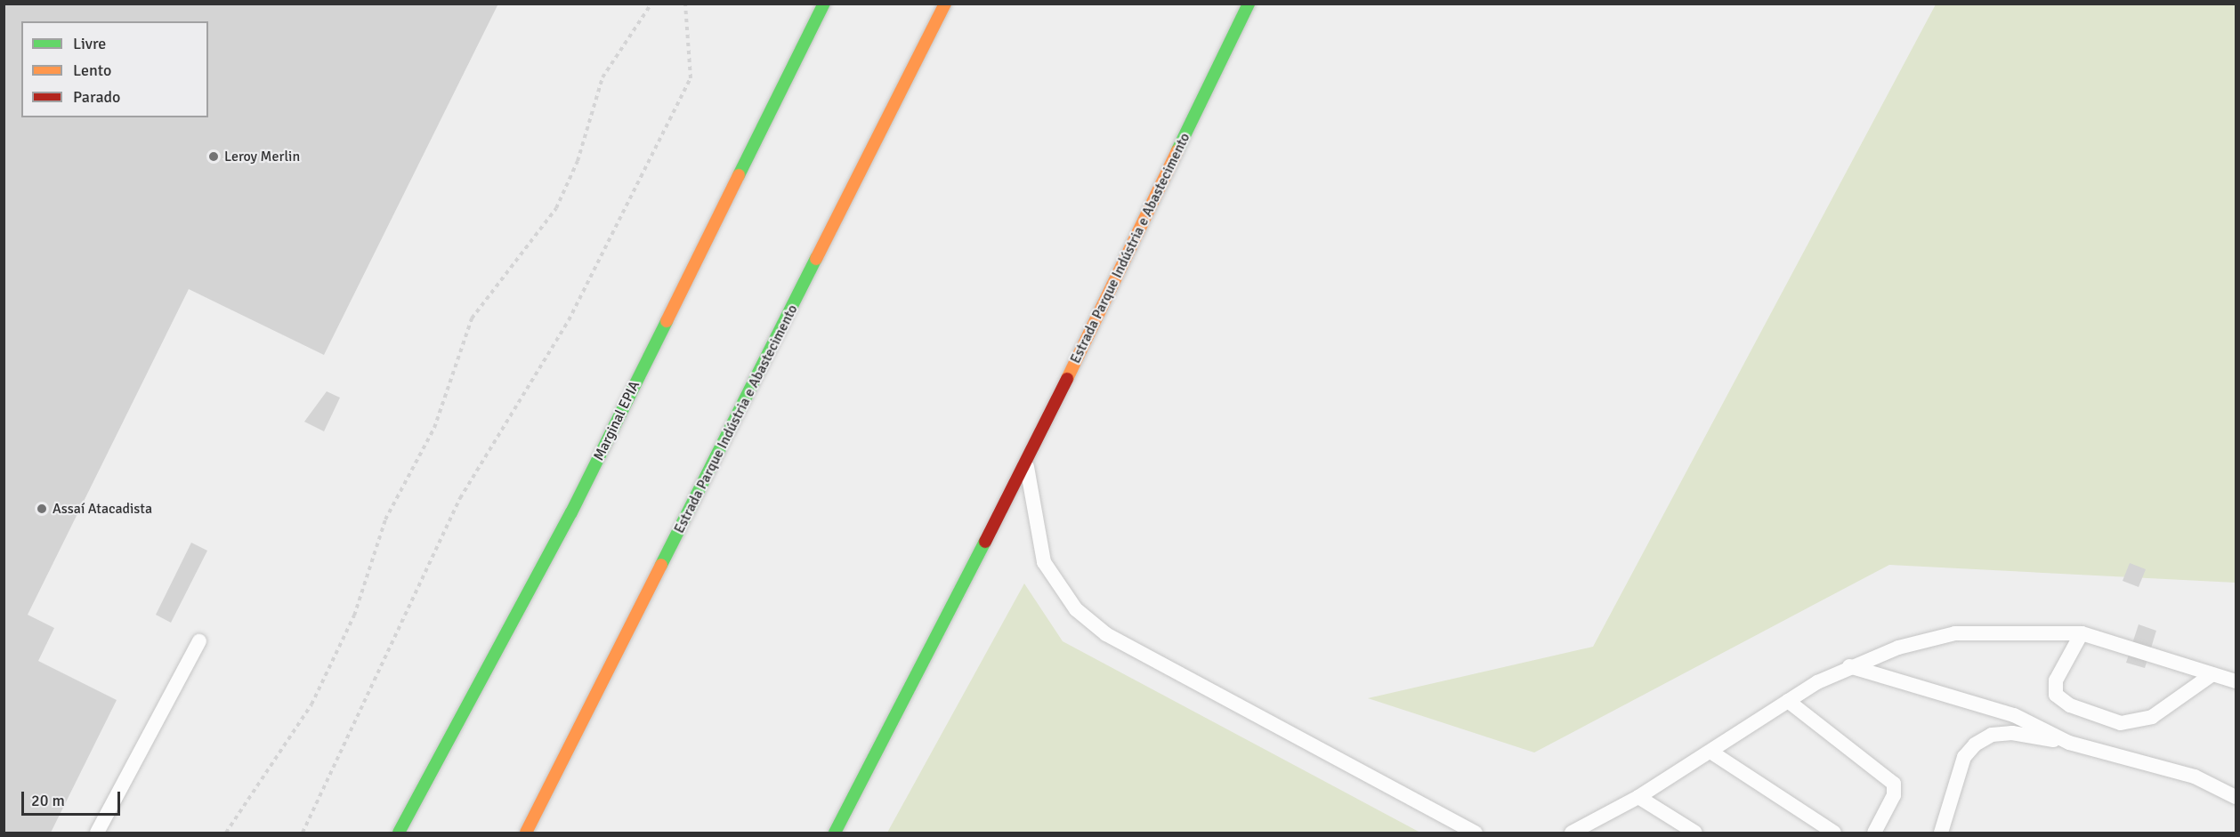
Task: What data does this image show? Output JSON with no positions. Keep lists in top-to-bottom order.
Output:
{
  "streets": {
    "main road": ["Estrada Parque Indústria e Abastecimento", "Marginal EPIA"]
  },
  "places": ["Leroy Merlin", "Assaí Atacadista"],
  "legend": ["Livre", "Lento", "Parado"],
  "scale_bar": "20 m"
}
